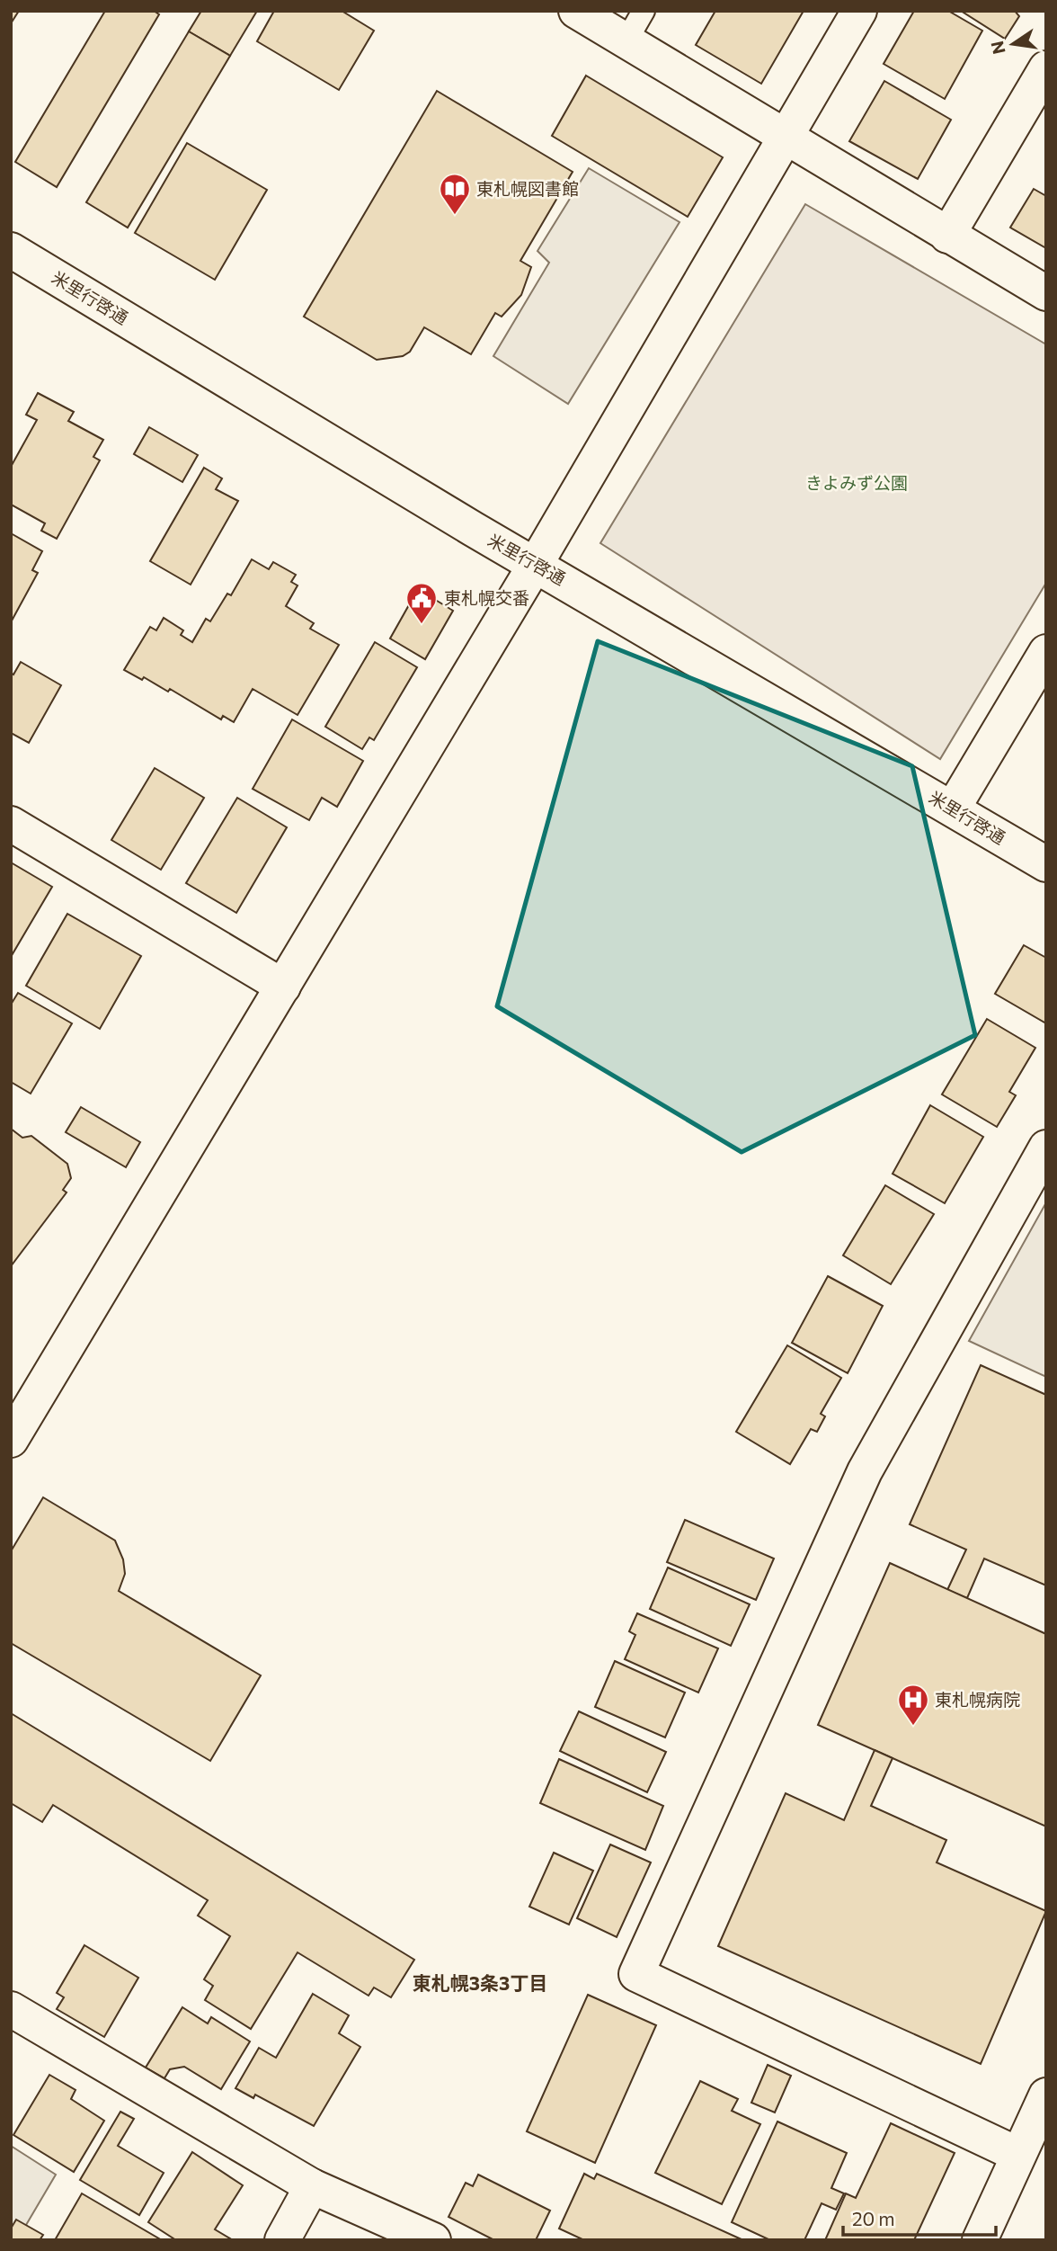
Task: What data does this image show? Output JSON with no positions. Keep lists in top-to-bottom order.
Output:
{
  "streets": {
    "street": ["米里行啓通"]
  },
  "districts": ["東札幌3条3丁目"],
  "parks": ["きよみず公園"],
  "places": {
    "library": ["東札幌図書館"],
    "public building": ["東札幌交番"],
    "hospital": ["東札幌病院"]
  },
  "scale_bar": "20 m",
  "north": "left"
}
